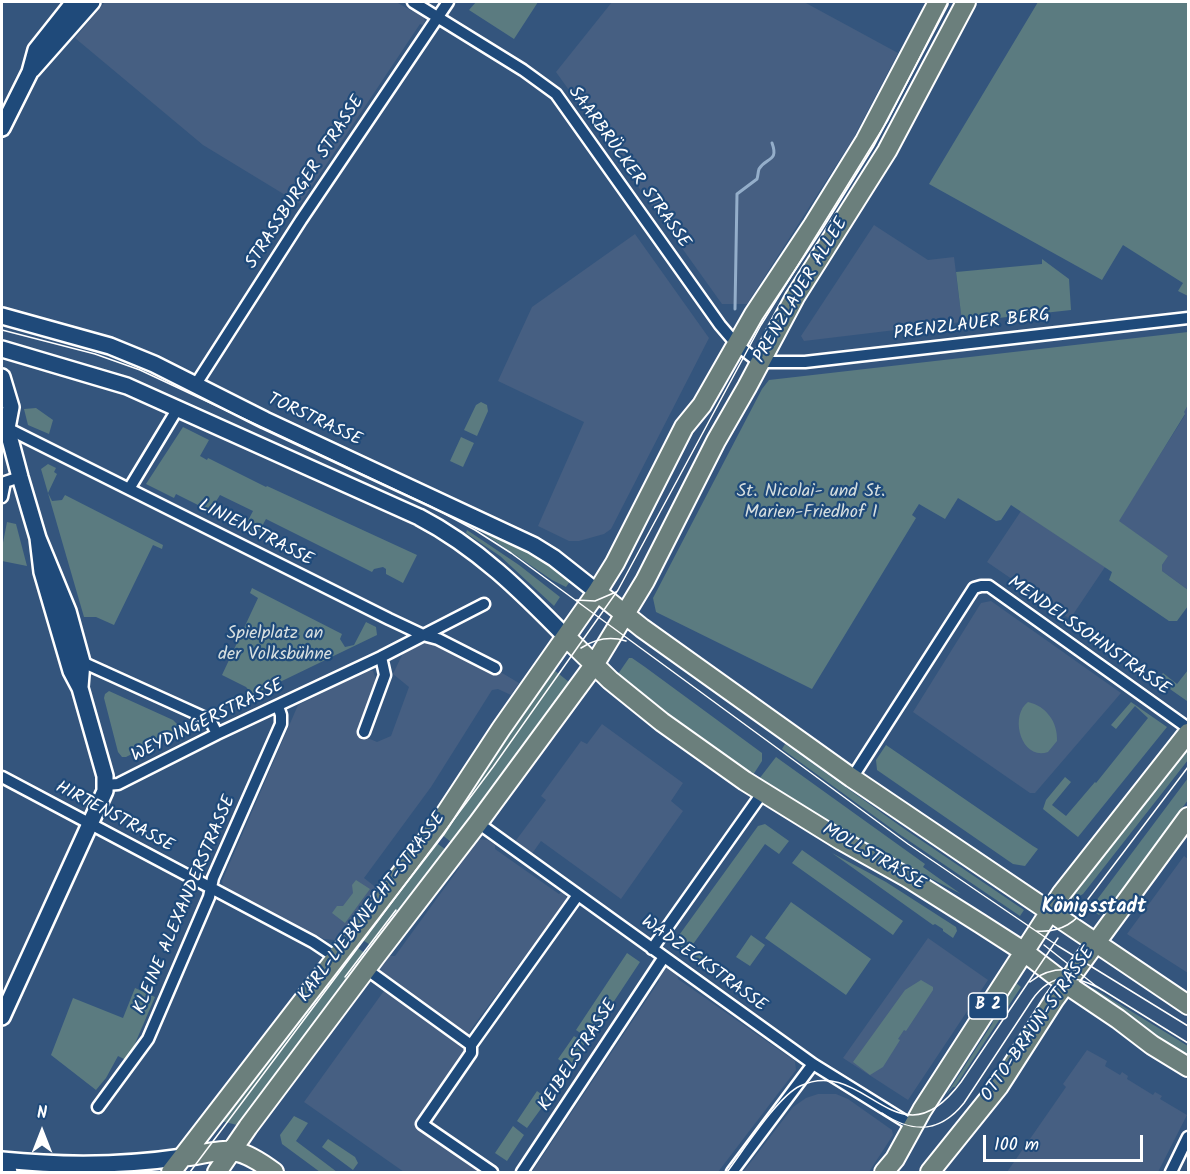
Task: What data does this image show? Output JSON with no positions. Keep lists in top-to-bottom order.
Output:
{
  "streets": {
    "main road": [
      "PRENZLAUER ALLEE",
      "TORSTRASSE",
      "MOLLSTRASSE",
      "KARL-LIEBKNECHT-STRASSE",
      "B 2",
      "OTTO-BRAUN-STRASSE"
    ],
    "street": [
      "SAARBRÜCKER STRASSE",
      "STRASSBURGER STRASSE",
      "PRENZLAUER BERG",
      "LINIENSTRASSE",
      "MENDELSSOHNSTRASSE",
      "WEYDINGERSTRASSE",
      "HIRTENSTRASSE",
      "KLEINE ALEXANDERSTRASSE",
      "WADZECKSTRASSE",
      "KEIBELSTRASSE"
    ]
  },
  "crossings": [
    ["SAARBRÜCKER STRASSE", "STRASSBURGER STRASSE"],
    ["SAARBRÜCKER STRASSE", "PRENZLAUER ALLEE"],
    ["SAARBRÜCKER STRASSE", "PRENZLAUER BERG"],
    ["STRASSBURGER STRASSE", "TORSTRASSE"],
    ["PRENZLAUER ALLEE", "PRENZLAUER BERG"],
    ["PRENZLAUER ALLEE", "TORSTRASSE"],
    ["PRENZLAUER ALLEE", "MOLLSTRASSE"],
    ["PRENZLAUER ALLEE", "KARL-LIEBKNECHT-STRASSE"],
    ["LINIENSTRASSE", "WEYDINGERSTRASSE"],
    ["WEYDINGERSTRASSE", "KLEINE ALEXANDERSTRASSE"],
    ["HIRTENSTRASSE", "KLEINE ALEXANDERSTRASSE"],
    ["HIRTENSTRASSE", "KARL-LIEBKNECHT-STRASSE"],
    ["MOLLSTRASSE", "KARL-LIEBKNECHT-STRASSE"],
    ["MOLLSTRASSE", "B 2"],
    ["MOLLSTRASSE", "OTTO-BRAUN-STRASSE"],
    ["KARL-LIEBKNECHT-STRASSE", "WADZECKSTRASSE"],
    ["WADZECKSTRASSE", "B 2"],
    ["WADZECKSTRASSE", "KEIBELSTRASSE"]
  ],
  "districts": ["Königsstadt"],
  "parks": ["St. Nicolai- und St. Marien-Friedhof I", "Spielplatz an der Volksbühne"],
  "scale_bar": "100 m",
  "north": "top"
}
